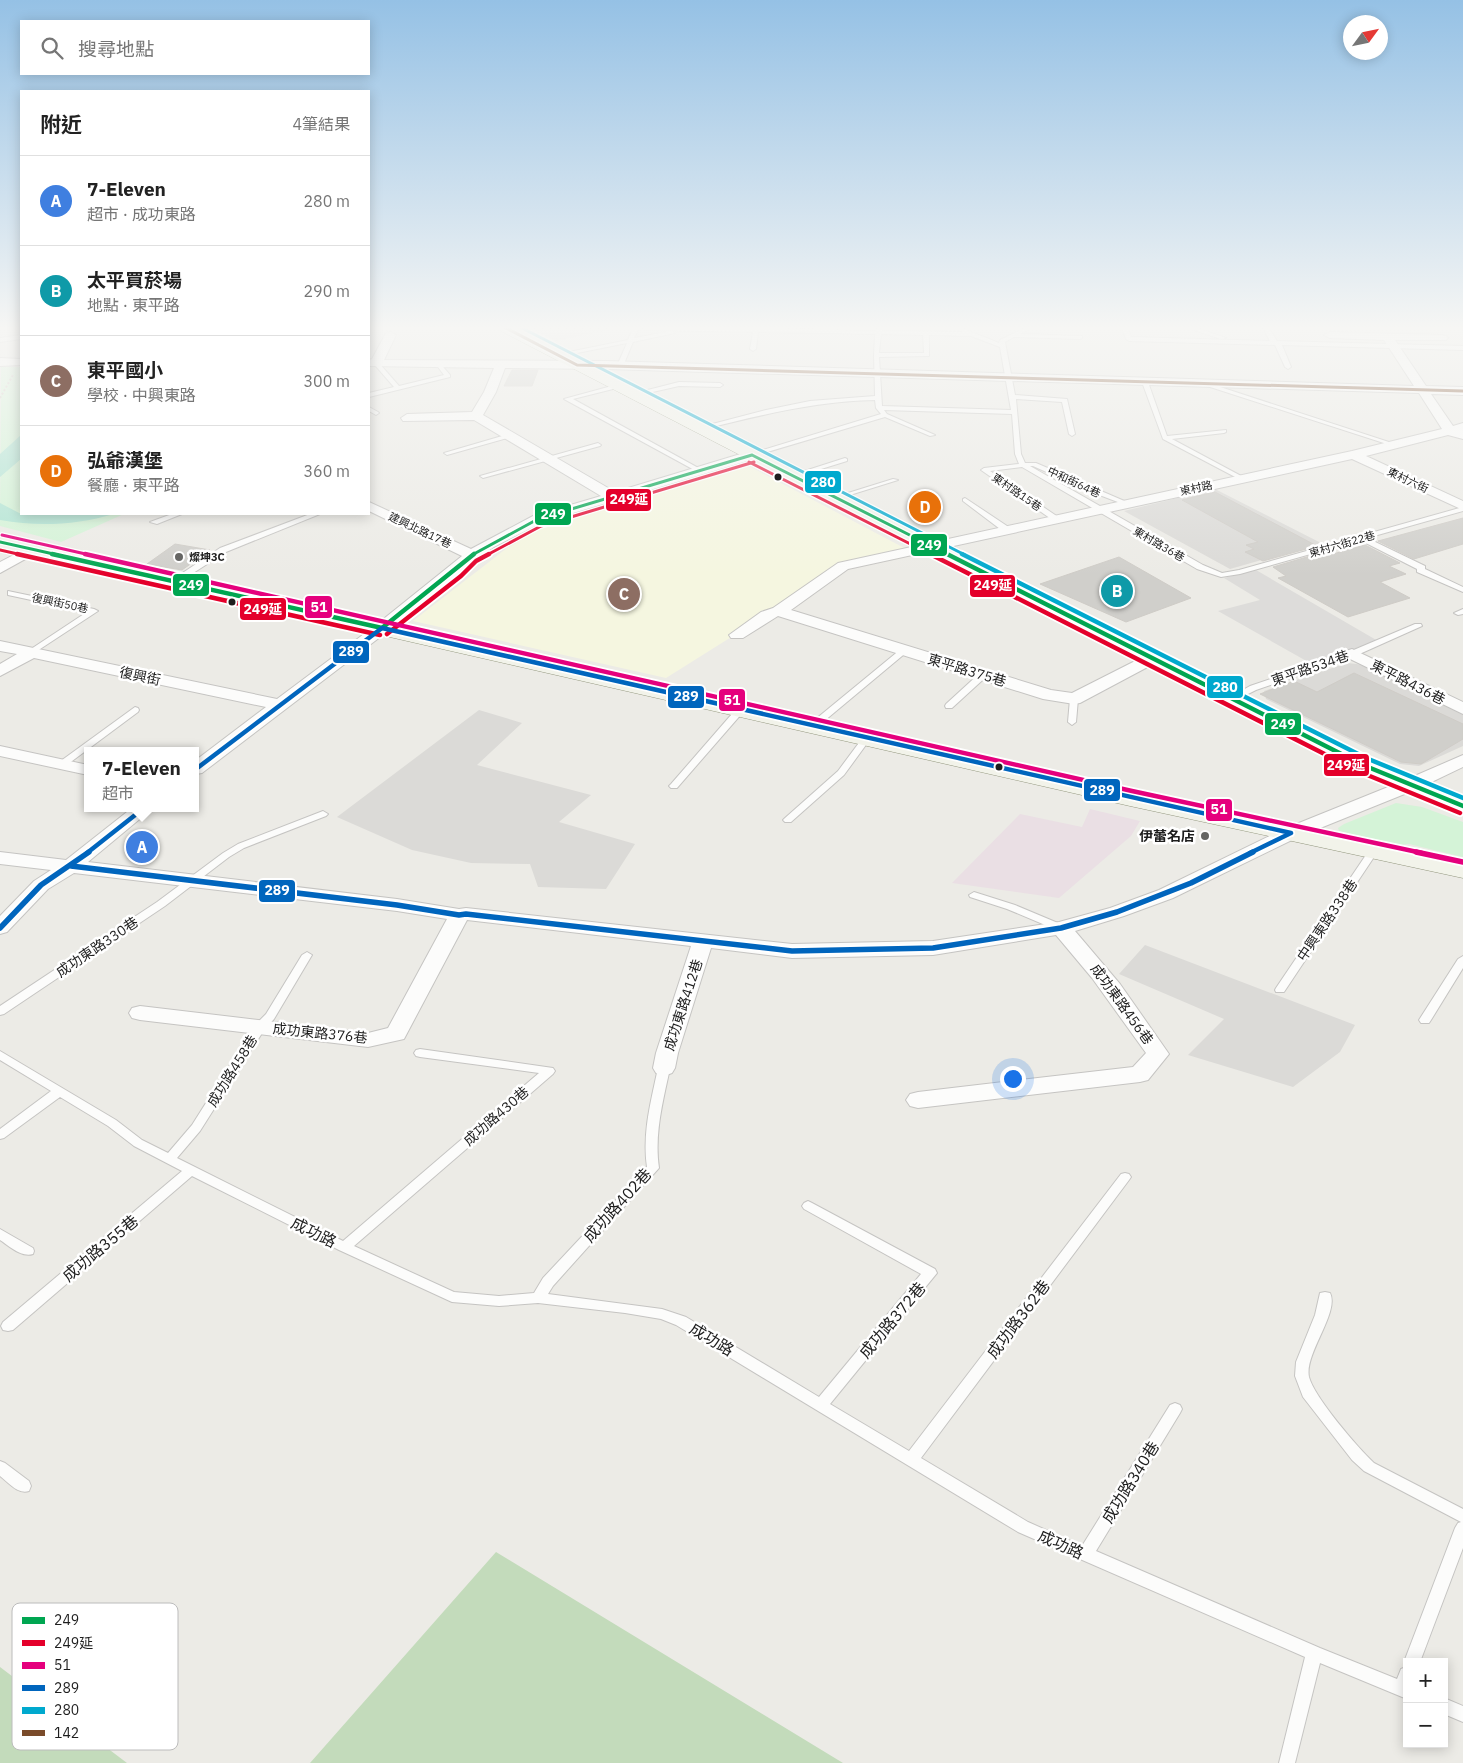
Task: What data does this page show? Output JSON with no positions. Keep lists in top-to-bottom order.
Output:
{
  "streets": {
    "street": [
      "東村六街",
      "東村路",
      "建興北路17巷",
      "東平路375巷",
      "復興街",
      "東平路436巷",
      "成功東路456巷",
      "成功東路412巷",
      "成功東路376巷"
    ],
    "lane": [
      "中和街64巷",
      "東村路15巷",
      "東村路36巷",
      "東村六街22巷",
      "復興街50巷",
      "東平路534巷",
      "中興東路338巷",
      "成功東路330巷",
      "成功路458巷",
      "成功路430巷",
      "成功路402巷",
      "成功路",
      "成功路355巷",
      "成功路362巷",
      "成功路372巷",
      "成功路340巷"
    ]
  },
  "crossings": [
    ["東村六街", "東村路"],
    ["東村六街", "東村六街22巷"],
    ["中和街64巷", "東村路"],
    ["中和街64巷", "東村路15巷"],
    ["中和街64巷", "東村路36巷"],
    ["東村路", "東村路15巷"],
    ["東村路", "東村路36巷"],
    ["東村路36巷", "東村六街22巷"],
    ["復興街50巷", "復興街"],
    ["東平路534巷", "東平路436巷"],
    ["成功東路412巷", "成功路402巷"],
    ["成功東路376巷", "成功路458巷"],
    ["成功路458巷", "成功路"],
    ["成功路430巷", "成功路"],
    ["成功路402巷", "成功路"],
    ["成功路", "成功路355巷"],
    ["成功路", "成功路362巷"],
    ["成功路", "成功路372巷"],
    ["成功路", "成功路340巷"]
  ],
  "places": ["燦坤3C", "伊蕾名店"],
  "lines": [
    "transit line 280",
    "transit line 249",
    "transit line 249延",
    "transit line 51",
    "transit line 289"
  ],
  "legend": [
    "249",
    "249延",
    "51",
    "289",
    "280",
    "142"
  ],
  "north": "top right",
  "page": {
    "search": "搜尋地點",
    "heading": ["附近", "4筆結果"],
    "list": [
      {
        "mark": "A",
        "name": "7-Eleven",
        "note": "超市 · 成功東路",
        "value": "280 m"
      },
      {
        "mark": "B",
        "name": "太平買菸場",
        "note": "地點 · 東平路",
        "value": "290 m"
      },
      {
        "mark": "C",
        "name": "東平國小",
        "note": "學校 · 中興東路",
        "value": "300 m"
      },
      {
        "mark": "D",
        "name": "弘爺漢堡",
        "note": "餐廳 · 東平路",
        "value": "360 m"
      }
    ],
    "pins": [
      "D",
      "B",
      "C",
      "A"
    ],
    "popup": ["7-Eleven", "超市"],
    "map_buttons": ["+", "−"]
  }
}
